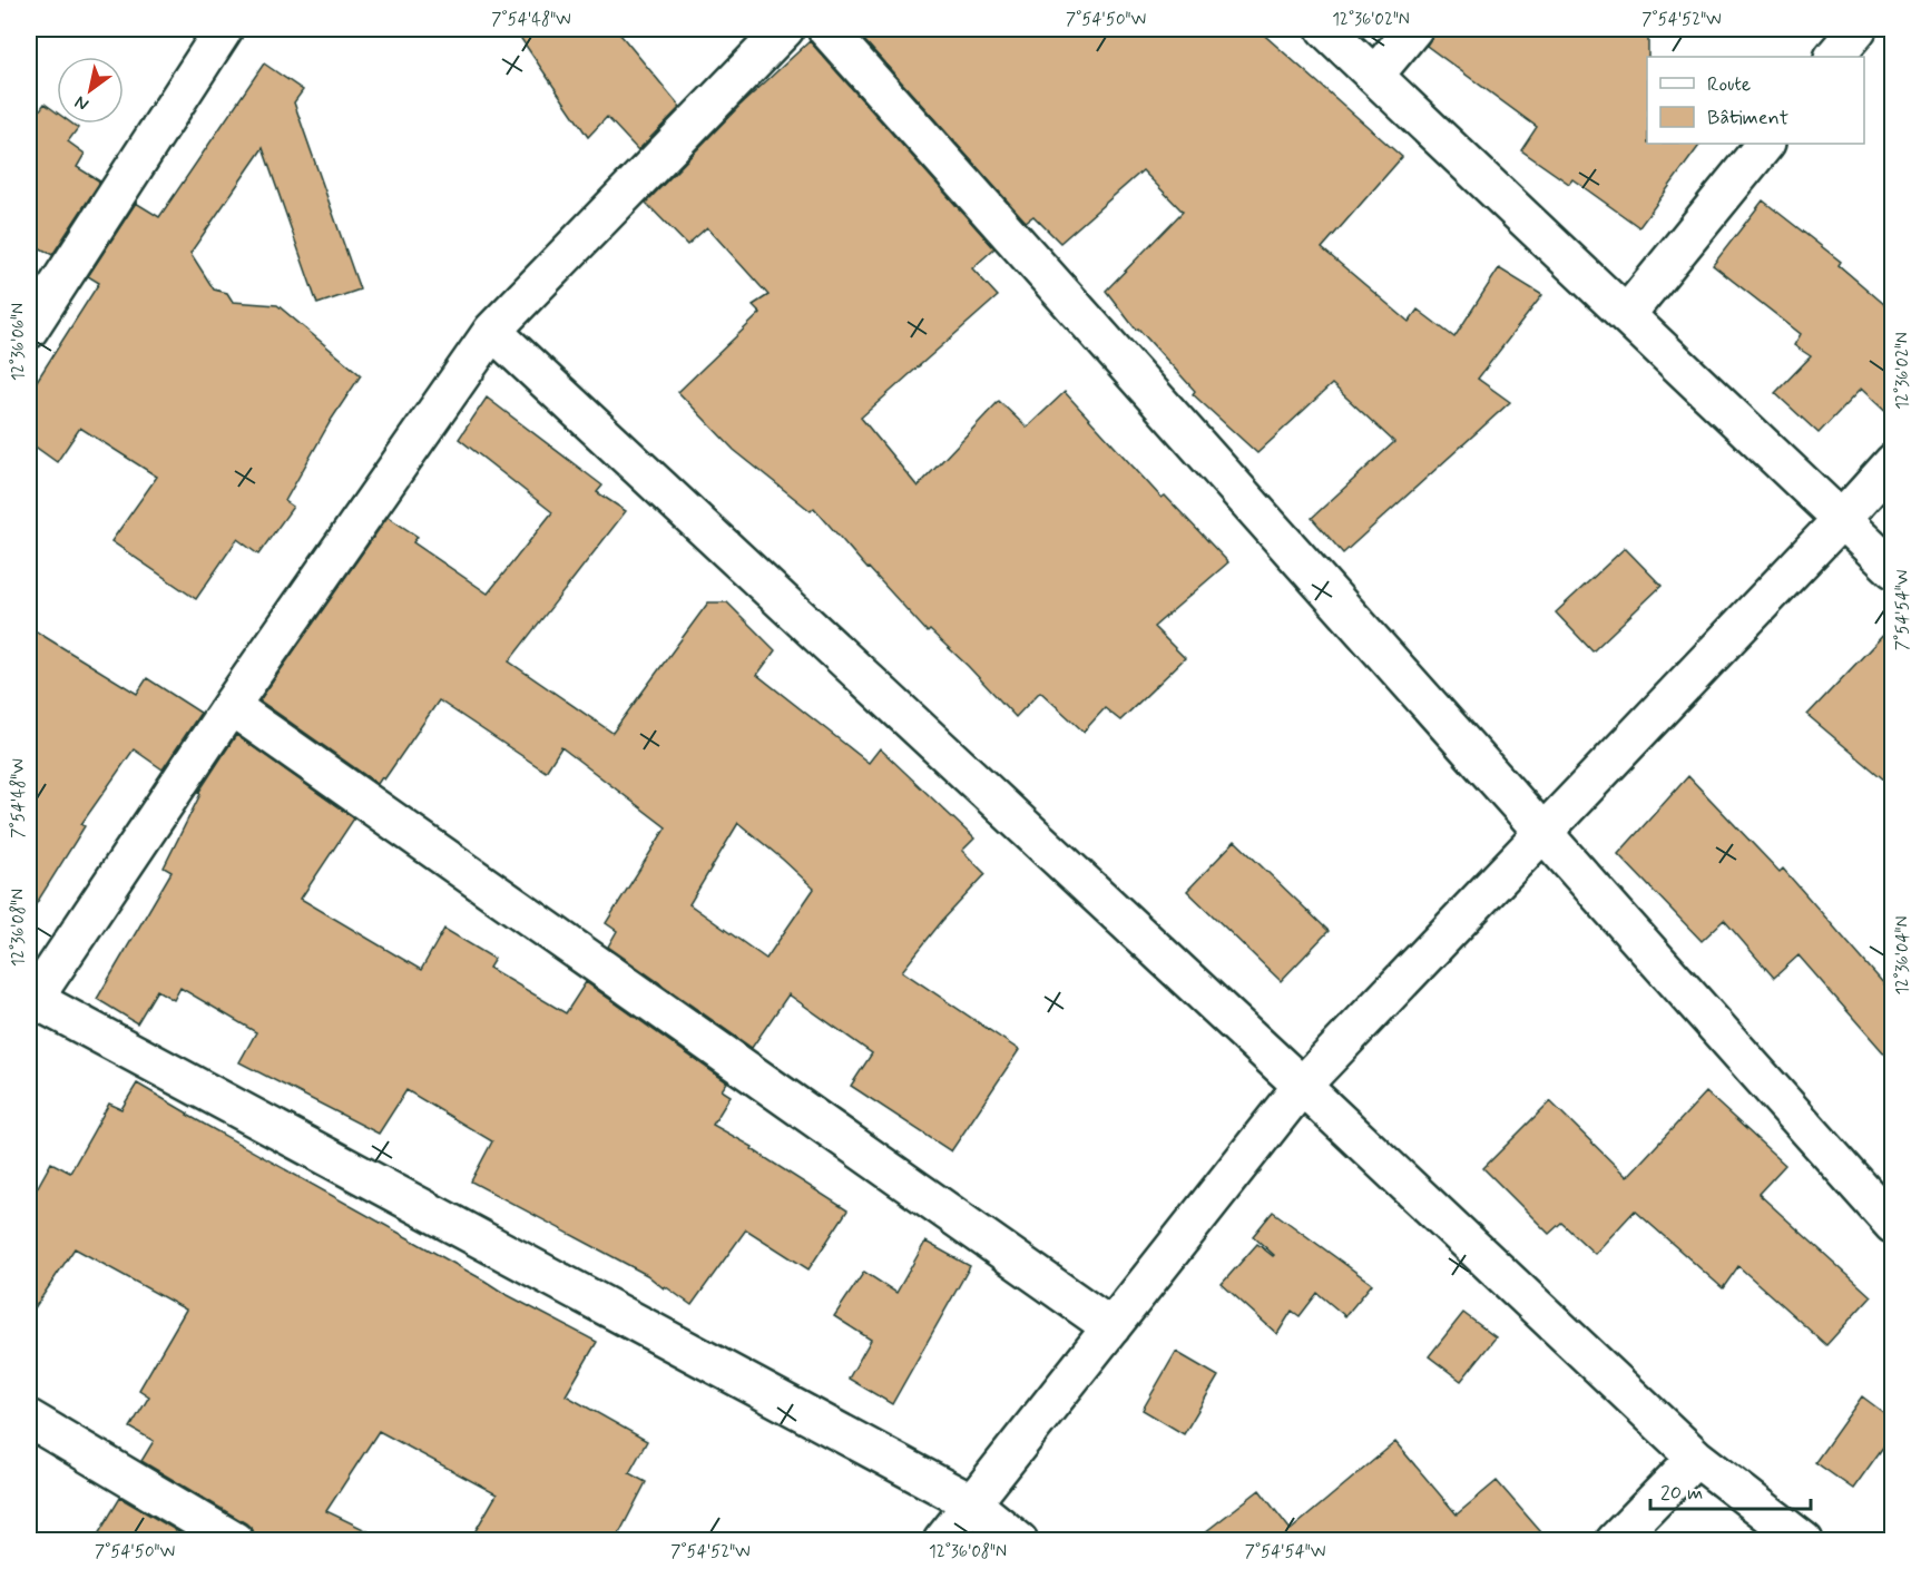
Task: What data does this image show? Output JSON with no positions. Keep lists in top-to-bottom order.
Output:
{
  "legend": ["Route", "Bâtiment"],
  "scale_bar": "20 m",
  "north": "bottom left",
  "coordinates": [
    "7°54'48\"W",
    "7°54'50\"W",
    "12°36'02\"N",
    "7°54'52\"W",
    "12°36'06\"N",
    "7°54'54\"W",
    "12°36'08\"N",
    "12°36'04\"N"
  ]
}
